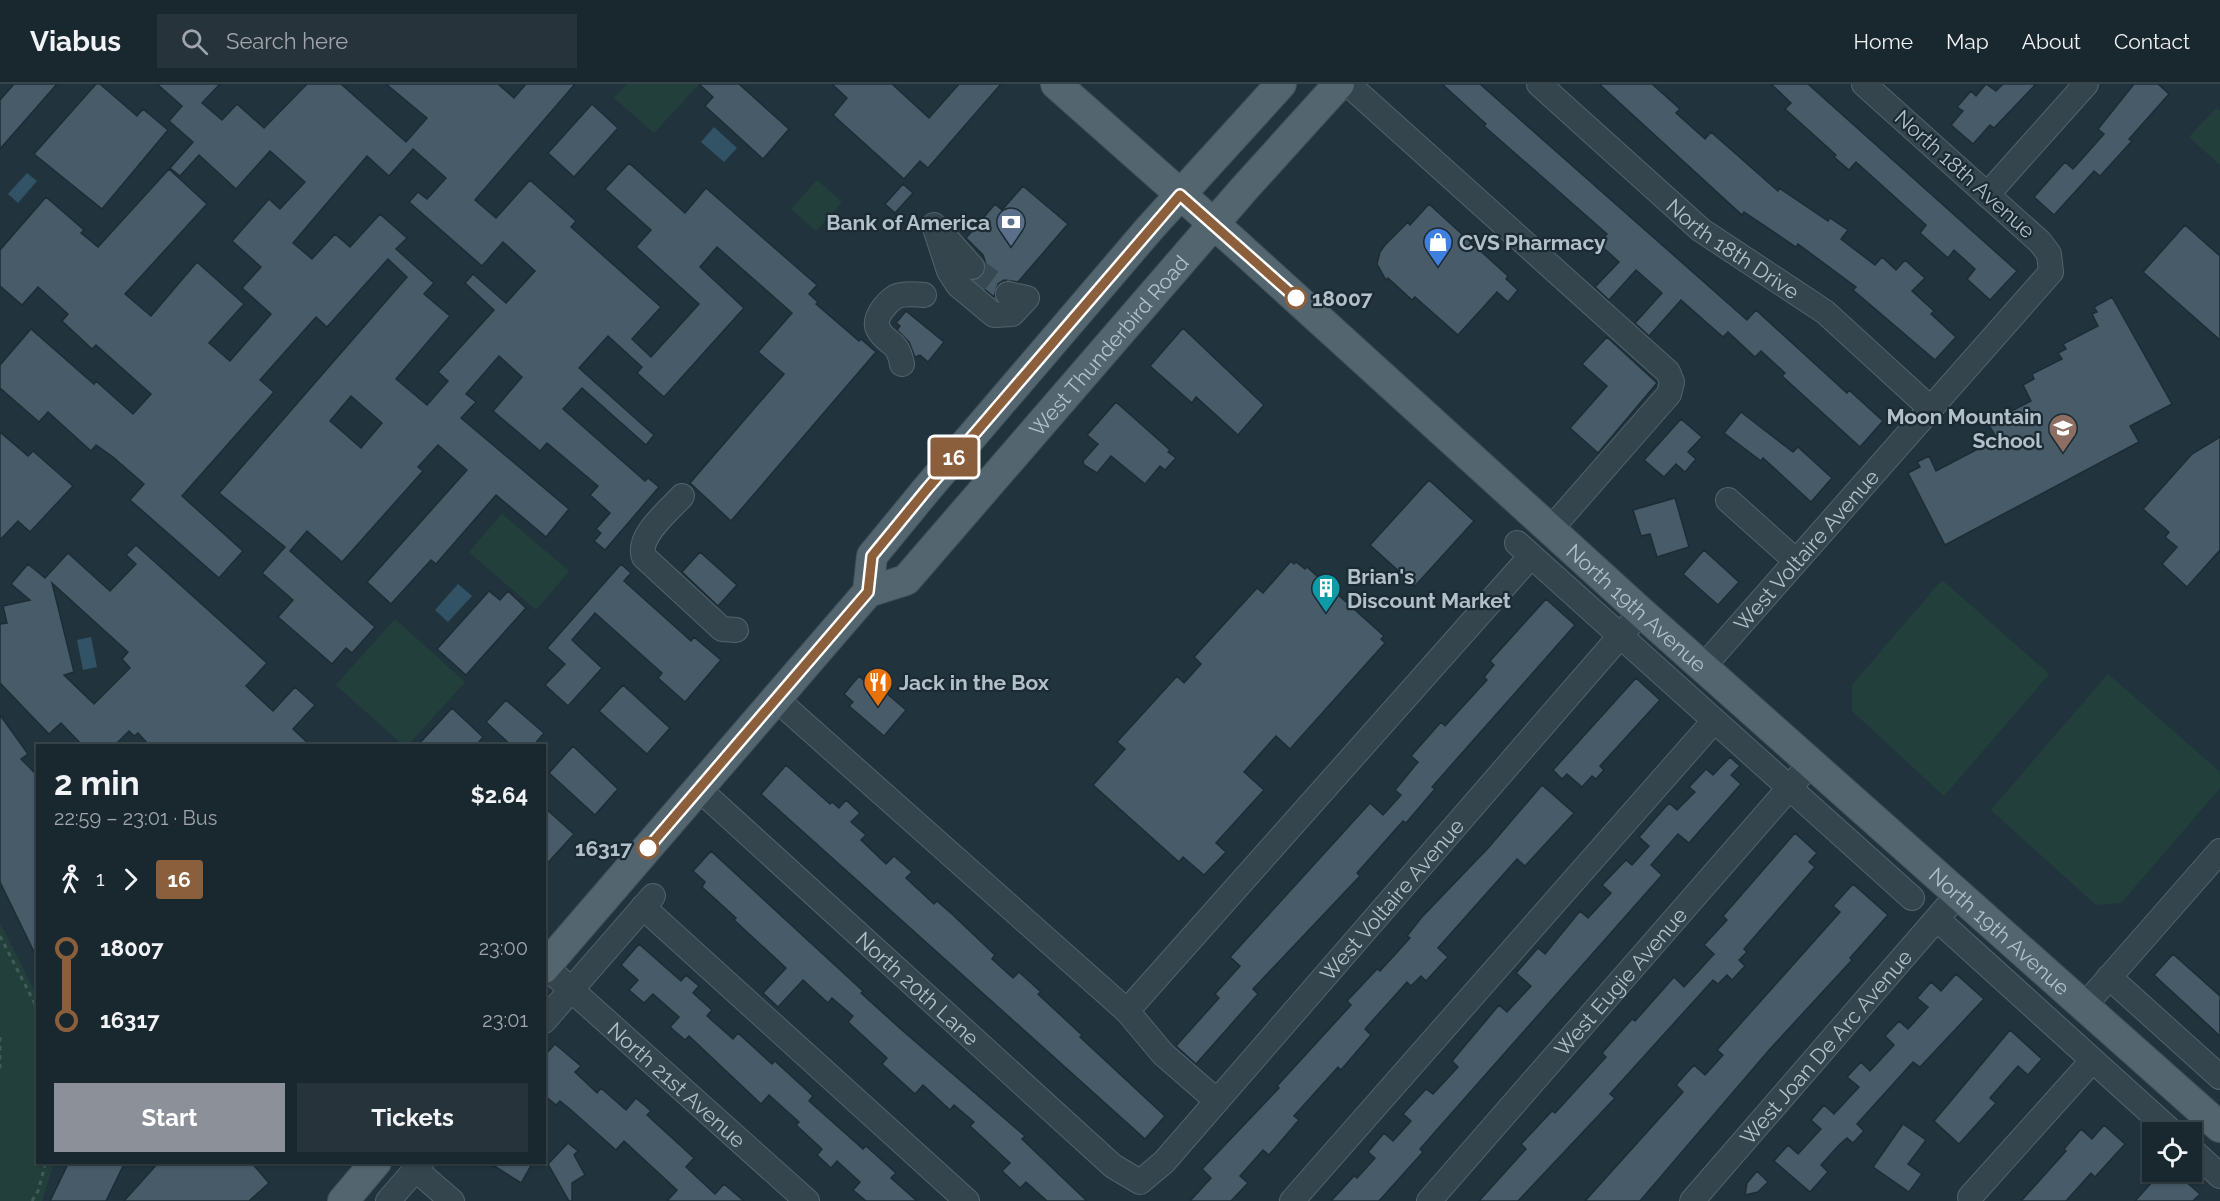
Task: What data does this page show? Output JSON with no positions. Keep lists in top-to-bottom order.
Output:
{
  "streets": {
    "main road": ["West Thunderbird Road", "North 19th Avenue"],
    "street": [
      "North 18th Avenue",
      "North 18th Drive",
      "West Voltaire Avenue",
      "West Eugie Avenue",
      "North 20th Lane",
      "West Joan De Arc Avenue",
      "North 21st Avenue"
    ]
  },
  "crossings": [
    ["North 18th Avenue", "West Voltaire Avenue"],
    ["North 18th Drive", "West Voltaire Avenue"],
    ["West Thunderbird Road", "North 19th Avenue"],
    ["West Voltaire Avenue", "North 19th Avenue"],
    ["West Voltaire Avenue", "North 20th Lane"],
    ["North 19th Avenue", "West Eugie Avenue"],
    ["North 19th Avenue", "West Joan De Arc Avenue"]
  ],
  "places": {
    "bank": ["Bank of America"],
    "shop": ["CVS Pharmacy"],
    "other": ["18007", "16317"],
    "school or university": ["Moon Mountain School"],
    "building": ["Brian's Discount Market"],
    "restaurant": ["Jack in the Box"]
  },
  "lines": ["bus line 16"],
  "page": {
    "header": "Viabus",
    "search": "Search here",
    "nav": [
      "Home",
      "Map",
      "About",
      "Contact"
    ],
    "on_map": "16",
    "heading": ["2 min", "22:59 – 23:01 · Bus", "$2.64"],
    "legs": ["1", "16"],
    "list": [
      {
        "name": "18007",
        "value": "23:00"
      },
      {
        "name": "16317",
        "value": "23:01"
      }
    ],
    "buttons": ["Start", "Tickets"]
  }
}
